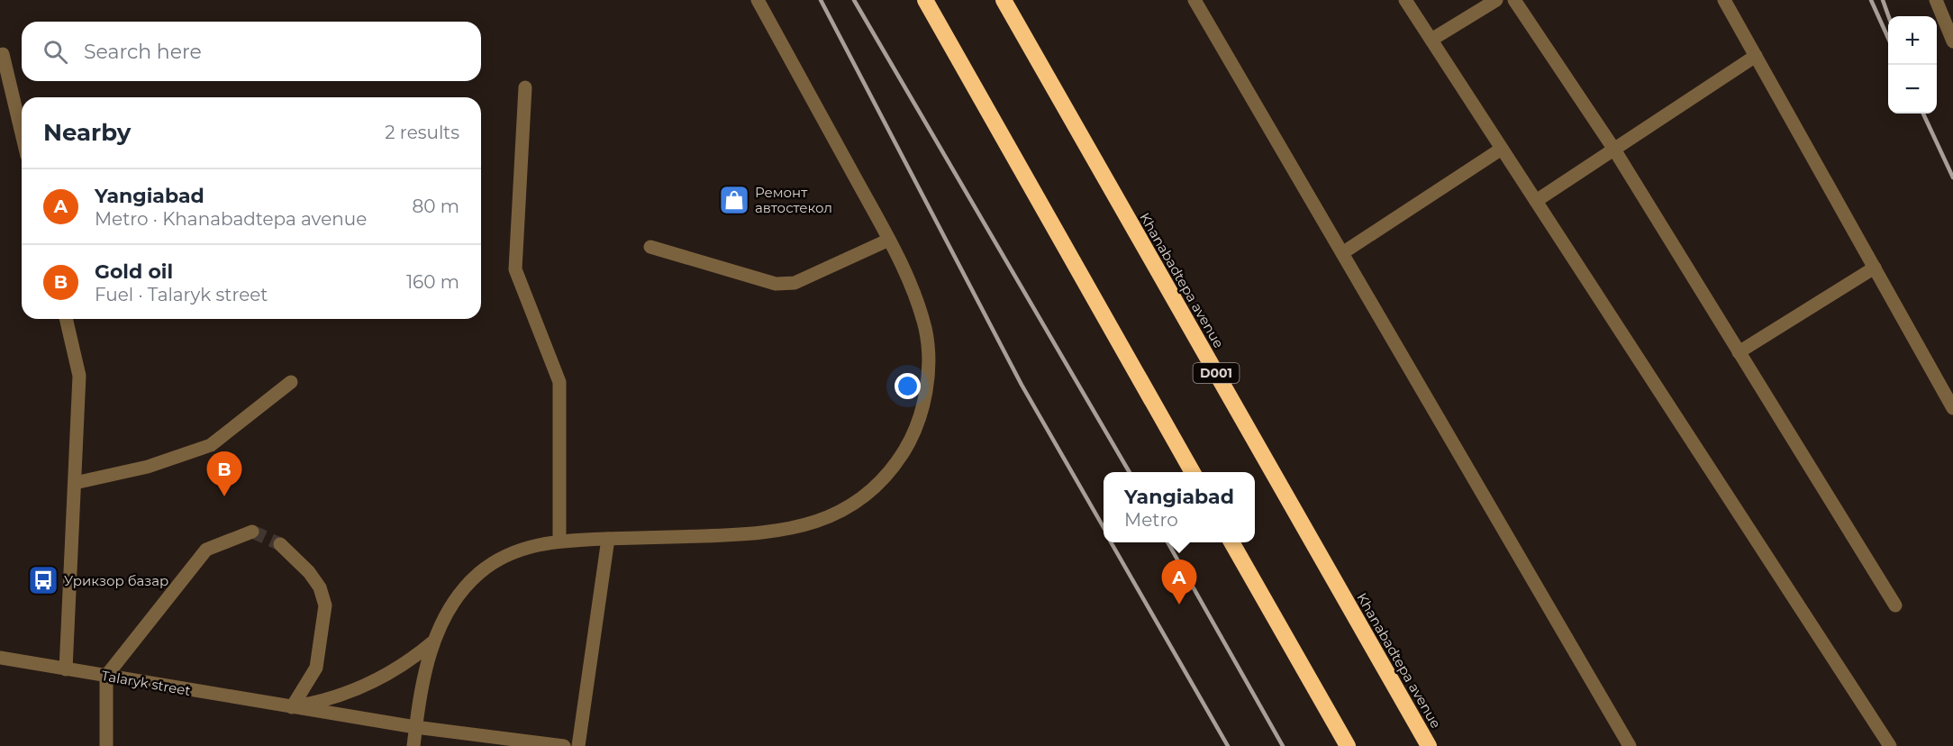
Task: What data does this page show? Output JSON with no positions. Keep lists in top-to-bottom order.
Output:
{
  "streets": {
    "highway": ["Khanabadtepa avenue", "D001"],
    "street": ["Talaryk street"]
  },
  "places": {
    "shop": ["Ремонт автостекол"],
    "bus stop": ["Урикзор базар"]
  },
  "page": {
    "map_buttons": ["+", "−"],
    "search": "Search here",
    "heading": ["Nearby", "2 results"],
    "list": [
      {
        "mark": "A",
        "name": "Yangiabad",
        "note": "Metro · Khanabadtepa avenue",
        "value": "80 m"
      },
      {
        "mark": "B",
        "name": "Gold oil",
        "note": "Fuel · Talaryk street",
        "value": "160 m"
      }
    ],
    "pins": ["B", "A"],
    "popup": ["Yangiabad", "Metro"]
  }
}
